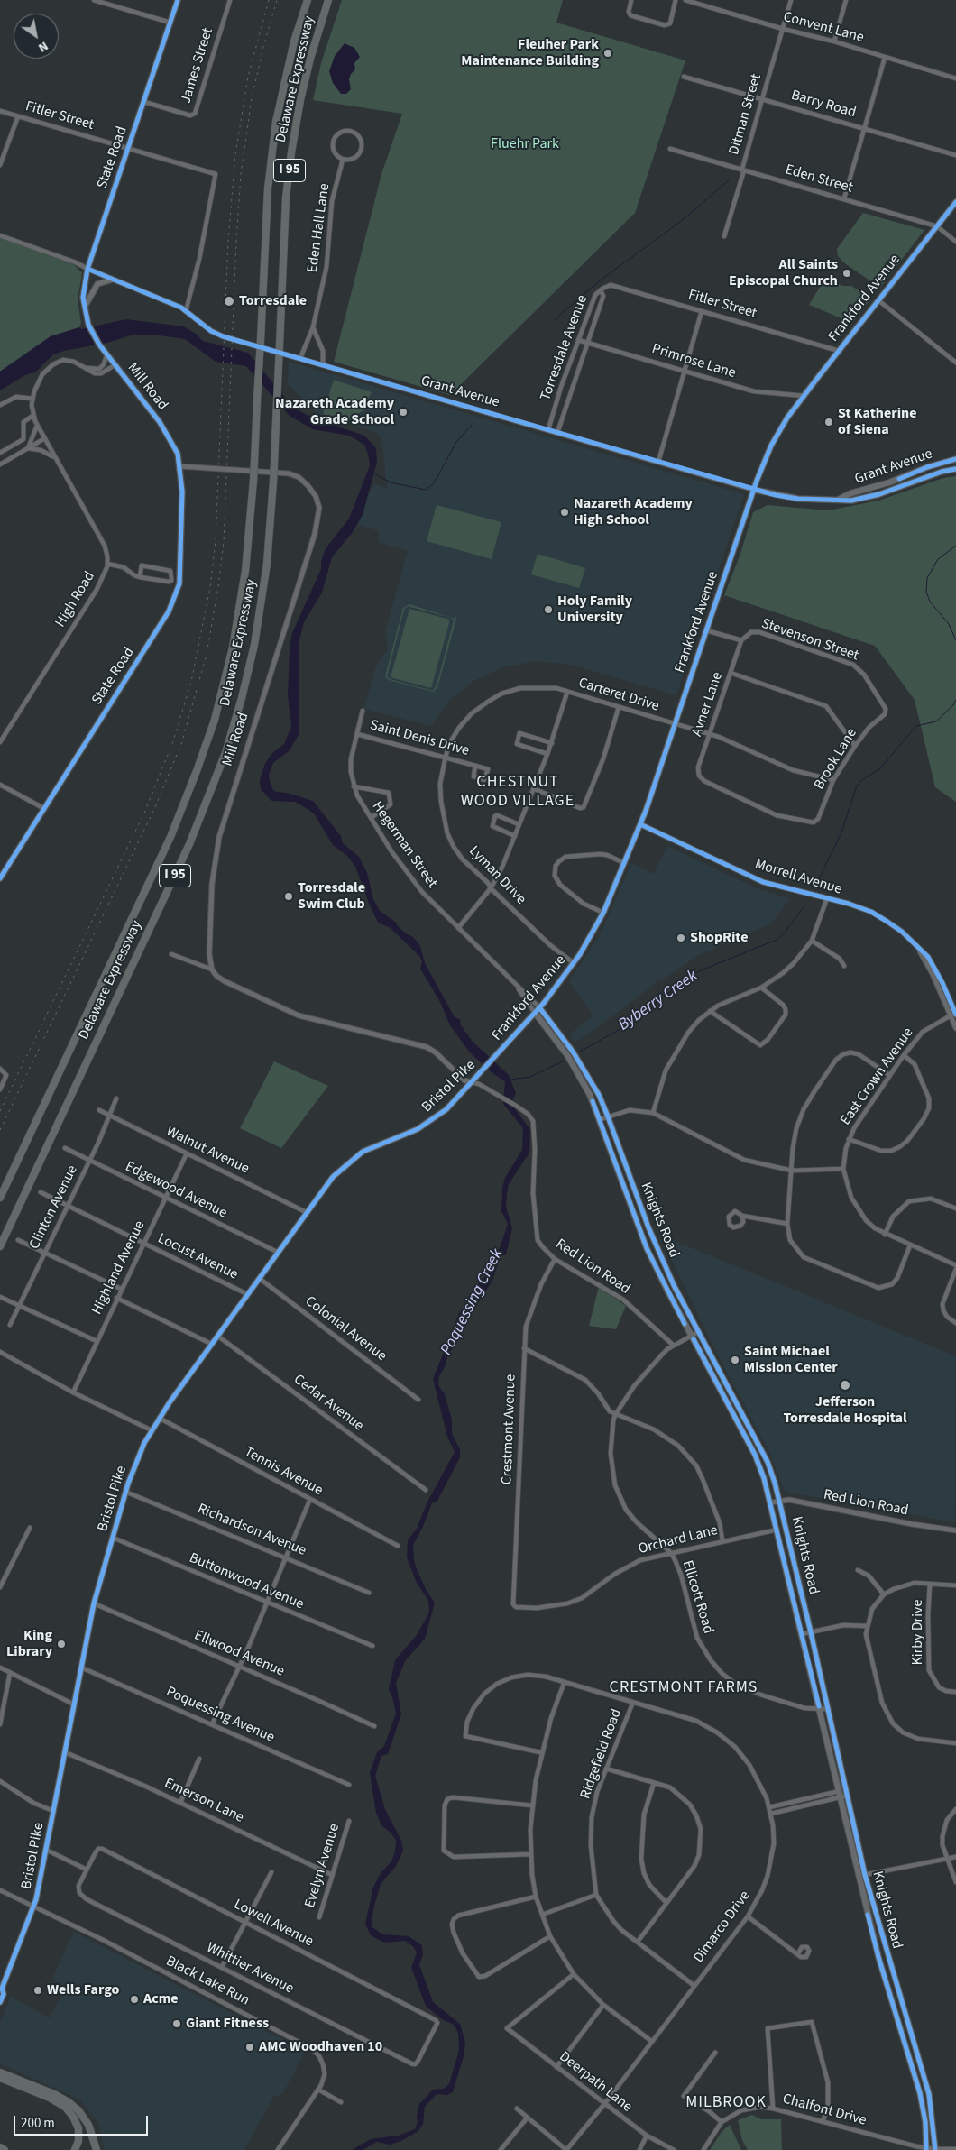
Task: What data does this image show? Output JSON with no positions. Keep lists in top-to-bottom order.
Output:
{
  "streets": {
    "highway": ["Delaware Expressway", "I 95"],
    "main road": [
      "State Road",
      "Frankford Avenue",
      "Mill Road",
      "Grant Avenue",
      "Bristol Pike",
      "Knights Road"
    ],
    "street": [
      "Convent Lane",
      "James Street",
      "Barry Road",
      "Ditman Street",
      "Fitler Street",
      "Eden Street",
      "Eden Hall Lane",
      "Torresdale Avenue",
      "Primrose Lane",
      "High Road",
      "Stevenson Street",
      "Carteret Drive",
      "Avner Lane",
      "Saint Denis Drive",
      "Brook Lane",
      "Hegerman Street",
      "Lyman Drive",
      "Morrell Avenue",
      "East Crown Avenue",
      "Walnut Avenue",
      "Edgewood Avenue",
      "Clinton Avenue",
      "Locust Avenue",
      "Red Lion Road",
      "Highland Avenue",
      "Colonial Avenue",
      "Cedar Avenue",
      "Crestmont Avenue",
      "Tennis Avenue",
      "Richardson Avenue",
      "Orchard Lane",
      "Buttonwood Avenue",
      "Ellicott Road",
      "Kirby Drive",
      "Ellwood Avenue",
      "Poquessing Avenue",
      "Ridgefield Road",
      "Emerson Lane",
      "Evelyn Avenue",
      "Lowell Avenue",
      "Dimarco Drive",
      "Whittier Avenue",
      "Black Lake Run",
      "Deerpath Lane",
      "Chalfont Drive"
    ]
  },
  "crossings": [
    ["Convent Lane", "Ditman Street"],
    ["James Street", "State Road"],
    ["Barry Road", "Ditman Street"],
    ["Ditman Street", "Eden Street"],
    ["Fitler Street", "State Road"],
    ["Fitler Street", "Frankford Avenue"],
    ["Fitler Street", "Torresdale Avenue"],
    ["Fitler Street", "Grant Avenue"],
    ["State Road", "Mill Road"],
    ["State Road", "Grant Avenue"],
    ["Eden Street", "Frankford Avenue"],
    ["Eden Hall Lane", "Grant Avenue"],
    ["Frankford Avenue", "Primrose Lane"],
    ["Frankford Avenue", "Grant Avenue"],
    ["Frankford Avenue", "Stevenson Street"],
    ["Frankford Avenue", "Carteret Drive"],
    ["Frankford Avenue", "Hegerman Street"],
    ["Frankford Avenue", "Lyman Drive"],
    ["Frankford Avenue", "Morrell Avenue"],
    ["Frankford Avenue", "Bristol Pike"],
    ["Frankford Avenue", "Knights Road"],
    ["Torresdale Avenue", "Primrose Lane"],
    ["Torresdale Avenue", "Grant Avenue"],
    ["Stevenson Street", "Avner Lane"],
    ["Stevenson Street", "Brook Lane"],
    ["Carteret Drive", "Avner Lane"],
    ["Carteret Drive", "Saint Denis Drive"],
    ["Carteret Drive", "Brook Lane"],
    ["Carteret Drive", "Lyman Drive"],
    ["Avner Lane", "Brook Lane"],
    ["Saint Denis Drive", "Hegerman Street"],
    ["Saint Denis Drive", "Lyman Drive"],
    ["Hegerman Street", "Knights Road"],
    ["Morrell Avenue", "East Crown Avenue"],
    ["Bristol Pike", "Walnut Avenue"],
    ["Bristol Pike", "Edgewood Avenue"],
    ["Bristol Pike", "Locust Avenue"],
    ["Bristol Pike", "Red Lion Road"],
    ["Bristol Pike", "Colonial Avenue"],
    ["Bristol Pike", "Cedar Avenue"],
    ["Bristol Pike", "Tennis Avenue"],
    ["Bristol Pike", "Richardson Avenue"],
    ["Bristol Pike", "Buttonwood Avenue"],
    ["Bristol Pike", "Ellwood Avenue"],
    ["Bristol Pike", "Poquessing Avenue"],
    ["Bristol Pike", "Emerson Lane"],
    ["Bristol Pike", "Black Lake Run"],
    ["Walnut Avenue", "Clinton Avenue"],
    ["Walnut Avenue", "Highland Avenue"],
    ["Edgewood Avenue", "Clinton Avenue"],
    ["Edgewood Avenue", "Highland Avenue"],
    ["Clinton Avenue", "Locust Avenue"],
    ["Knights Road", "Red Lion Road"],
    ["Knights Road", "Orchard Lane"],
    ["Knights Road", "Ellicott Road"],
    ["Knights Road", "Chalfont Drive"],
    ["Locust Avenue", "Highland Avenue"],
    ["Red Lion Road", "Crestmont Avenue"],
    ["Red Lion Road", "Ellicott Road"],
    ["Crestmont Avenue", "Orchard Lane"],
    ["Orchard Lane", "Ellicott Road"],
    ["Ridgefield Road", "Dimarco Drive"],
    ["Emerson Lane", "Evelyn Avenue"],
    ["Lowell Avenue", "Whittier Avenue"],
    ["Dimarco Drive", "Deerpath Lane"]
  ],
  "districts": ["CHESTNUT WOOD VILLAGE", "CRESTMONT FARMS", "MILBROOK"],
  "water": ["Byberry Creek", "Poquessing Creek"],
  "parks": ["Fluehr Park"],
  "places": [
    "Fleuher Park Maintenance Building",
    "All Saints Episcopal Church",
    "Torresdale",
    "Nazareth Academy Grade School",
    "St Katherine of Siena",
    "Nazareth Academy High School",
    "Holy Family University",
    "Torresdale Swim Club",
    "ShopRite",
    "Saint Michael Mission Center",
    "Jefferson Torresdale Hospital",
    "King Library",
    "Wells Fargo",
    "Acme",
    "Giant Fitness",
    "AMC Woodhaven 10"
  ],
  "scale_bar": "200 m",
  "north": "bottom right"
}
